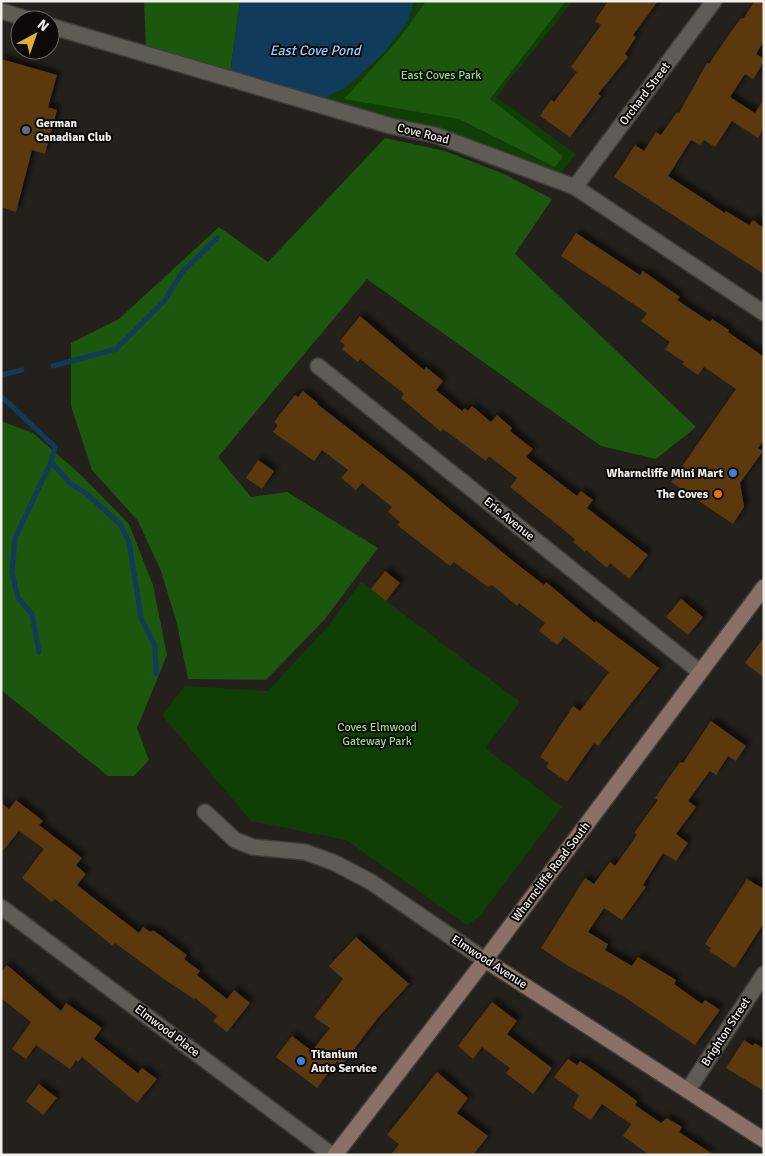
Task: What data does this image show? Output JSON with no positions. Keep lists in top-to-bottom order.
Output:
{
  "streets": {
    "main road": ["Wharncliffe Road South", "Elmwood Avenue"],
    "street": [
      "Orchard Street",
      "Cove Road",
      "Erie Avenue",
      "Elmwood Place",
      "Brighton Street"
    ]
  },
  "crossings": [
    ["Orchard Street", "Cove Road"],
    ["Erie Avenue", "Wharncliffe Road South"],
    ["Wharncliffe Road South", "Elmwood Avenue"],
    ["Wharncliffe Road South", "Elmwood Place"],
    ["Elmwood Avenue", "Brighton Street"]
  ],
  "water": ["East Cove Pond"],
  "parks": ["East Coves Park", "Coves Elmwood Gateway Park"],
  "places": [
    "German Canadian Club",
    "Wharncliffe Mini Mart",
    "The Coves",
    "Titanium Auto Service"
  ],
  "north": "top right"
}
